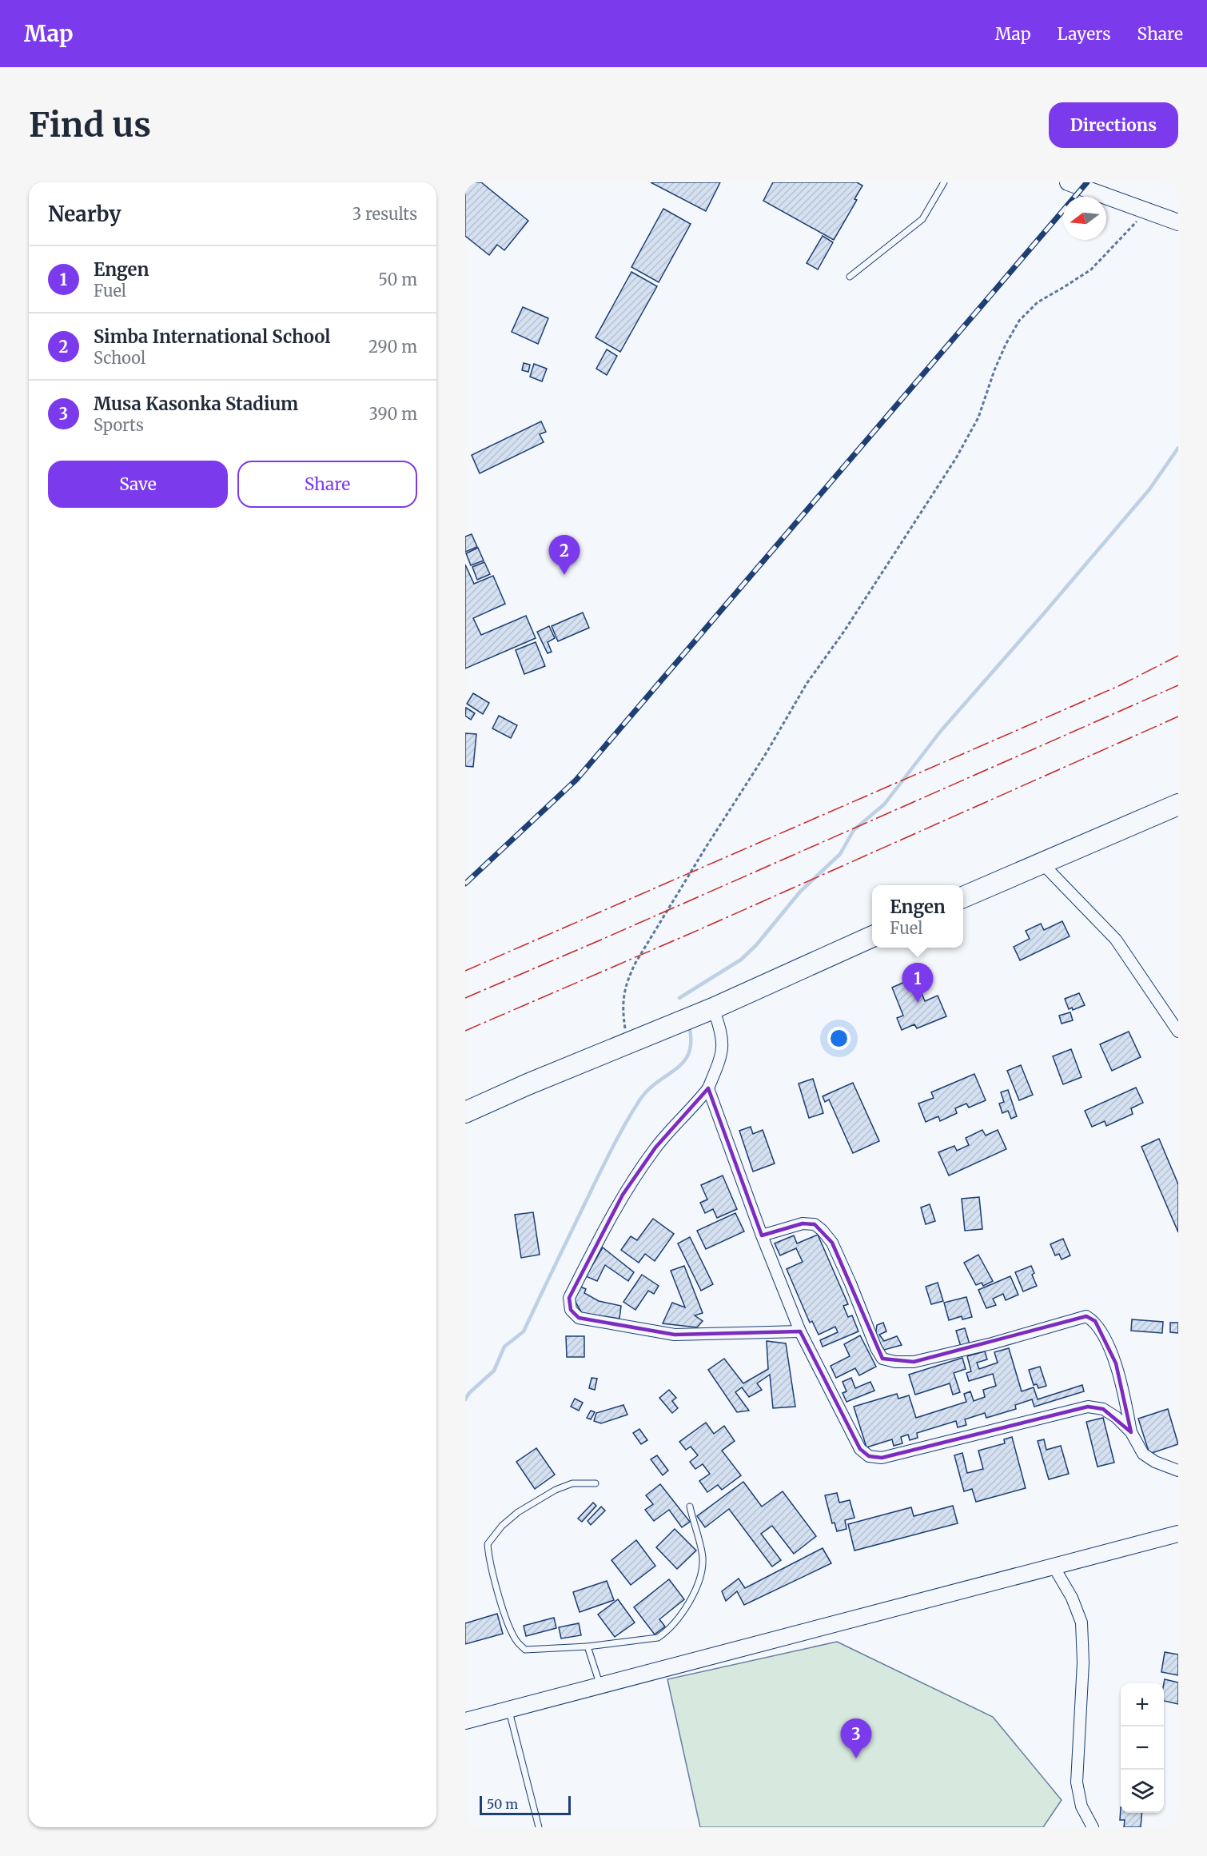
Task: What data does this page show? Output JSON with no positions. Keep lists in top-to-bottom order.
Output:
{
  "scale_bar": "50 m",
  "north": "left",
  "page": {
    "header": "Map",
    "nav": ["Map", "Layers", "Share"],
    "buttons": [
      "Directions",
      ["Save", "Share"]
    ],
    "title": "Find us",
    "heading": ["Nearby", "3 results"],
    "list": [
      {
        "mark": "1",
        "name": "Engen",
        "note": "Fuel",
        "value": "50 m"
      },
      {
        "mark": "2",
        "name": "Simba International School",
        "note": "School",
        "value": "290 m"
      },
      {
        "mark": "3",
        "name": "Musa Kasonka Stadium",
        "note": "Sports",
        "value": "390 m"
      }
    ],
    "pins": ["2", "1", "3"],
    "popup": ["Engen", "Fuel"],
    "map_buttons": ["+", "−"],
    "scale": "50 m"
  }
}
